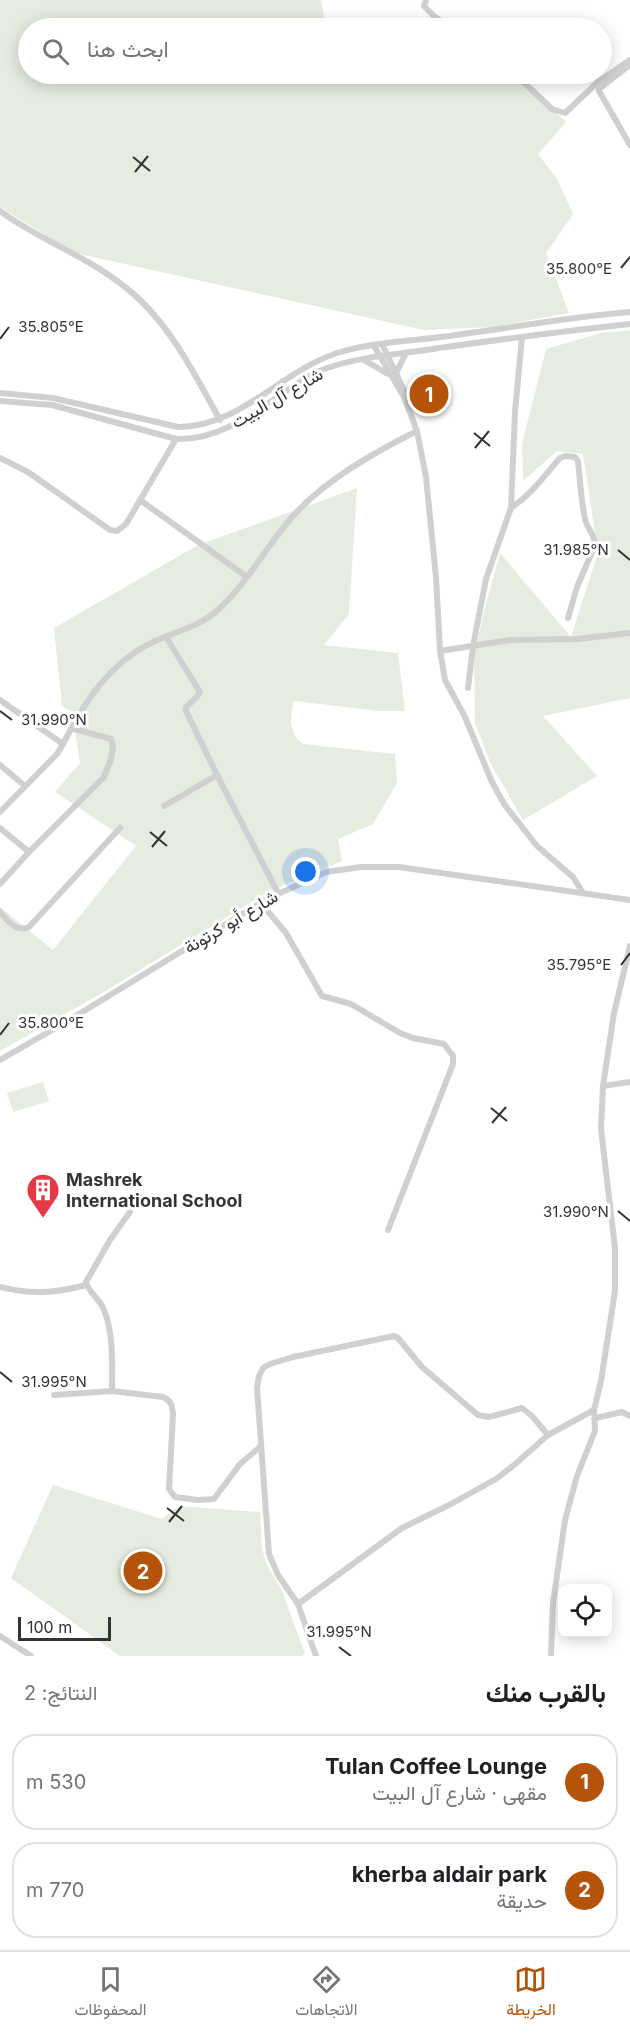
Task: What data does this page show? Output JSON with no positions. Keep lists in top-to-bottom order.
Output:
{
  "streets": {
    "street": ["شارع آل البيت", "شارع أبو كرتونة"]
  },
  "places": {
    "building": ["Mashrek International School"]
  },
  "scale_bar": "100 m",
  "page": {
    "search": "ابحث هنا",
    "pins": ["1", "2"],
    "scale": "100 m",
    "heading": ["بالقرب منك", "النتائج: 2"],
    "list": [
      {
        "mark": "1",
        "name": "Tulan Coffee Lounge",
        "note": "مقهى · شارع آل البيت",
        "value": "530 m"
      },
      {
        "mark": "2",
        "name": "kherba aldair park",
        "note": "حديقة",
        "value": "770 m"
      }
    ],
    "nav": ["الخريطة", "الاتجاهات", "المحفوظات"]
  },
  "coordinates": [
    "35.800°E",
    "35.805°E",
    "31.985°N",
    "31.990°N",
    "35.795°E",
    "31.995°N"
  ]
}
